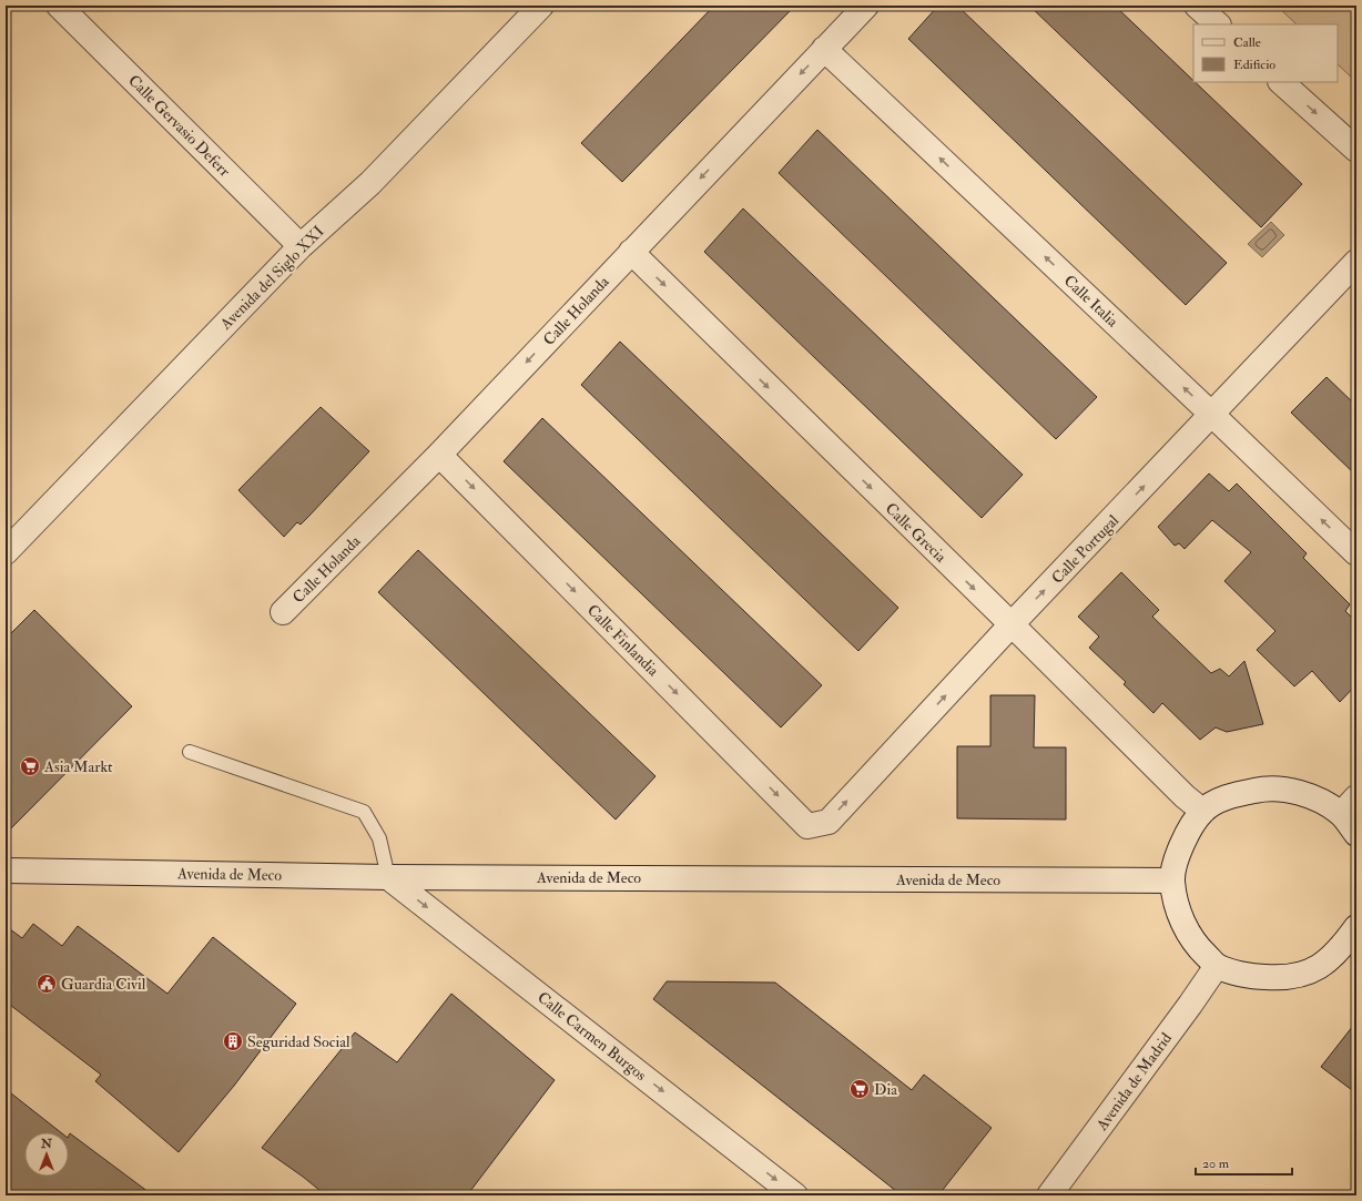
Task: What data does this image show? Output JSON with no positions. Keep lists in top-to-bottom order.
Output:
{
  "streets": {
    "street": [
      "Calle Gervasio Deferr",
      "Avenida del Siglo XXI",
      "Calle Italia",
      "Calle Holanda",
      "Calle Grecia",
      "Calle Portugal",
      "Calle Finlandia",
      "Avenida de Meco",
      "Calle Carmen Burgos",
      "Avenida de Madrid"
    ]
  },
  "crossings": [
    ["Calle Gervasio Deferr", "Avenida del Siglo XXI"],
    ["Calle Italia", "Calle Holanda"],
    ["Calle Italia", "Calle Portugal"],
    ["Calle Holanda", "Calle Grecia"],
    ["Calle Holanda", "Calle Finlandia"],
    ["Calle Grecia", "Calle Portugal"],
    ["Calle Portugal", "Calle Finlandia"],
    ["Avenida de Meco", "Calle Carmen Burgos"]
  ],
  "one_way": [
    "Calle Italia",
    "Calle Holanda",
    "Calle Grecia",
    "Calle Portugal",
    "Calle Finlandia",
    "Calle Carmen Burgos"
  ],
  "places": {
    "supermarket": ["Asia Markt", "Dia"],
    "public building": ["Guardia Civil"],
    "building": ["Seguridad Social"]
  },
  "legend": ["Calle", "Edificio"],
  "scale_bar": "20 m",
  "north": "top"
}
